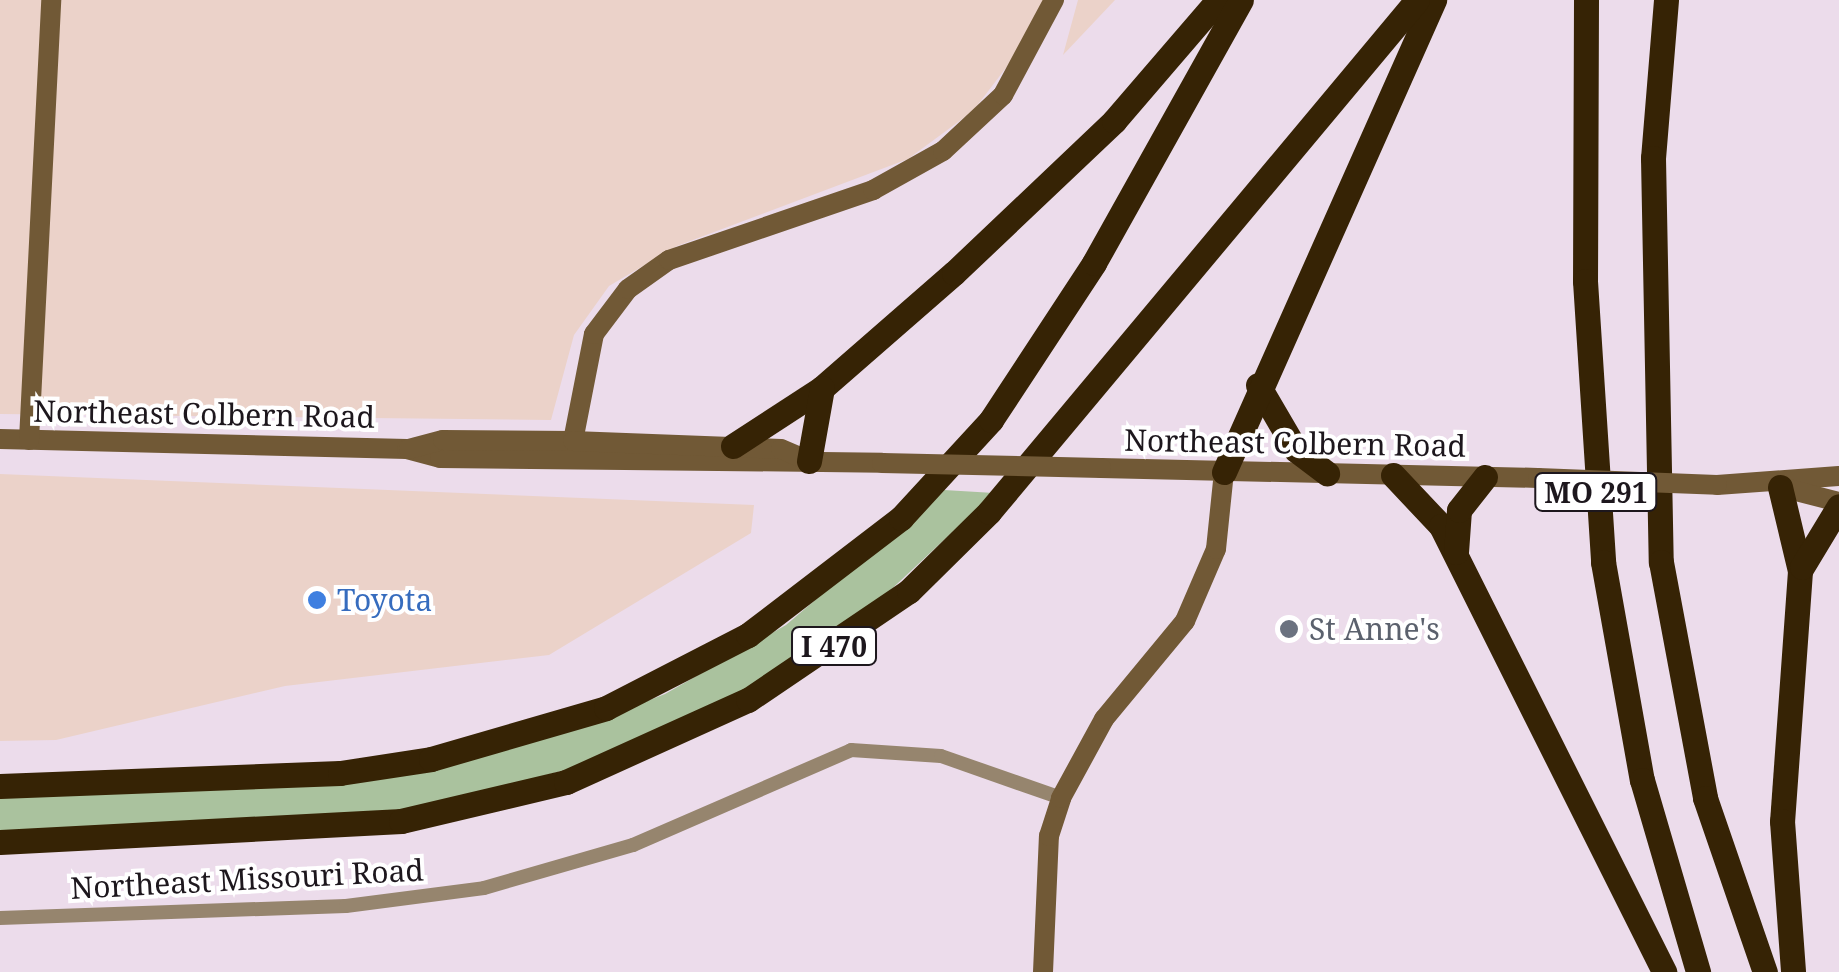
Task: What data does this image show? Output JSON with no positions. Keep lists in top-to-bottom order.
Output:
{
  "streets": {
    "highway": ["MO 291", "I 470"],
    "main road": ["Northeast Colbern Road"],
    "street": ["Northeast Missouri Road"]
  },
  "places": ["Toyota", "St Anne's"]
}
